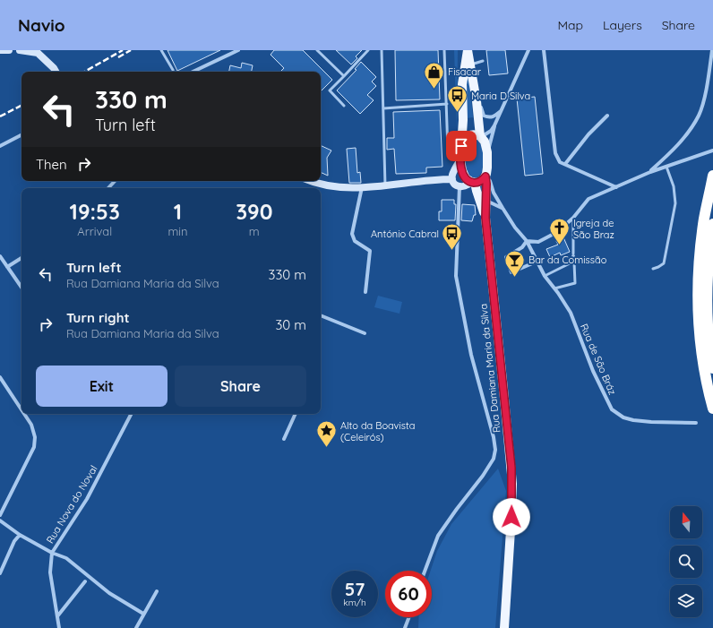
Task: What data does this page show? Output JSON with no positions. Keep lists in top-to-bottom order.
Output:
{
  "streets": {
    "main road": ["Rua Damiana Maria da Silva"],
    "street": ["Rua de São Bráz", "Rua Nova do Noval"]
  },
  "crossings": [
    ["Rua de São Bráz", "Rua Damiana Maria da Silva"]
  ],
  "places": {
    "shop": ["Fisacar"],
    "bus stop": ["Maria D Silva", "António Cabral"],
    "church": ["Igreja de São Braz"],
    "bar": ["Bar da Comissão"],
    "place": ["Alto da Boavista (Celeirós)"]
  },
  "north": "top",
  "page": {
    "header": "Navio",
    "nav": ["Map", "Layers", "Share"],
    "turn": ["330 m", "Turn left"],
    "then": "Then",
    "eta": [
      "19:53",
      "Arrival",
      "1",
      "min",
      "390",
      "m"
    ],
    "list": [
      {
        "name": "Turn left",
        "note": "Rua Damiana Maria da Silva",
        "value": "330 m"
      },
      {
        "name": "Turn right",
        "note": "Rua Damiana Maria da Silva",
        "value": "30 m"
      }
    ],
    "buttons": ["Exit", "Share"],
    "speed": "57 km/h",
    "limit": "60"
  }
}
